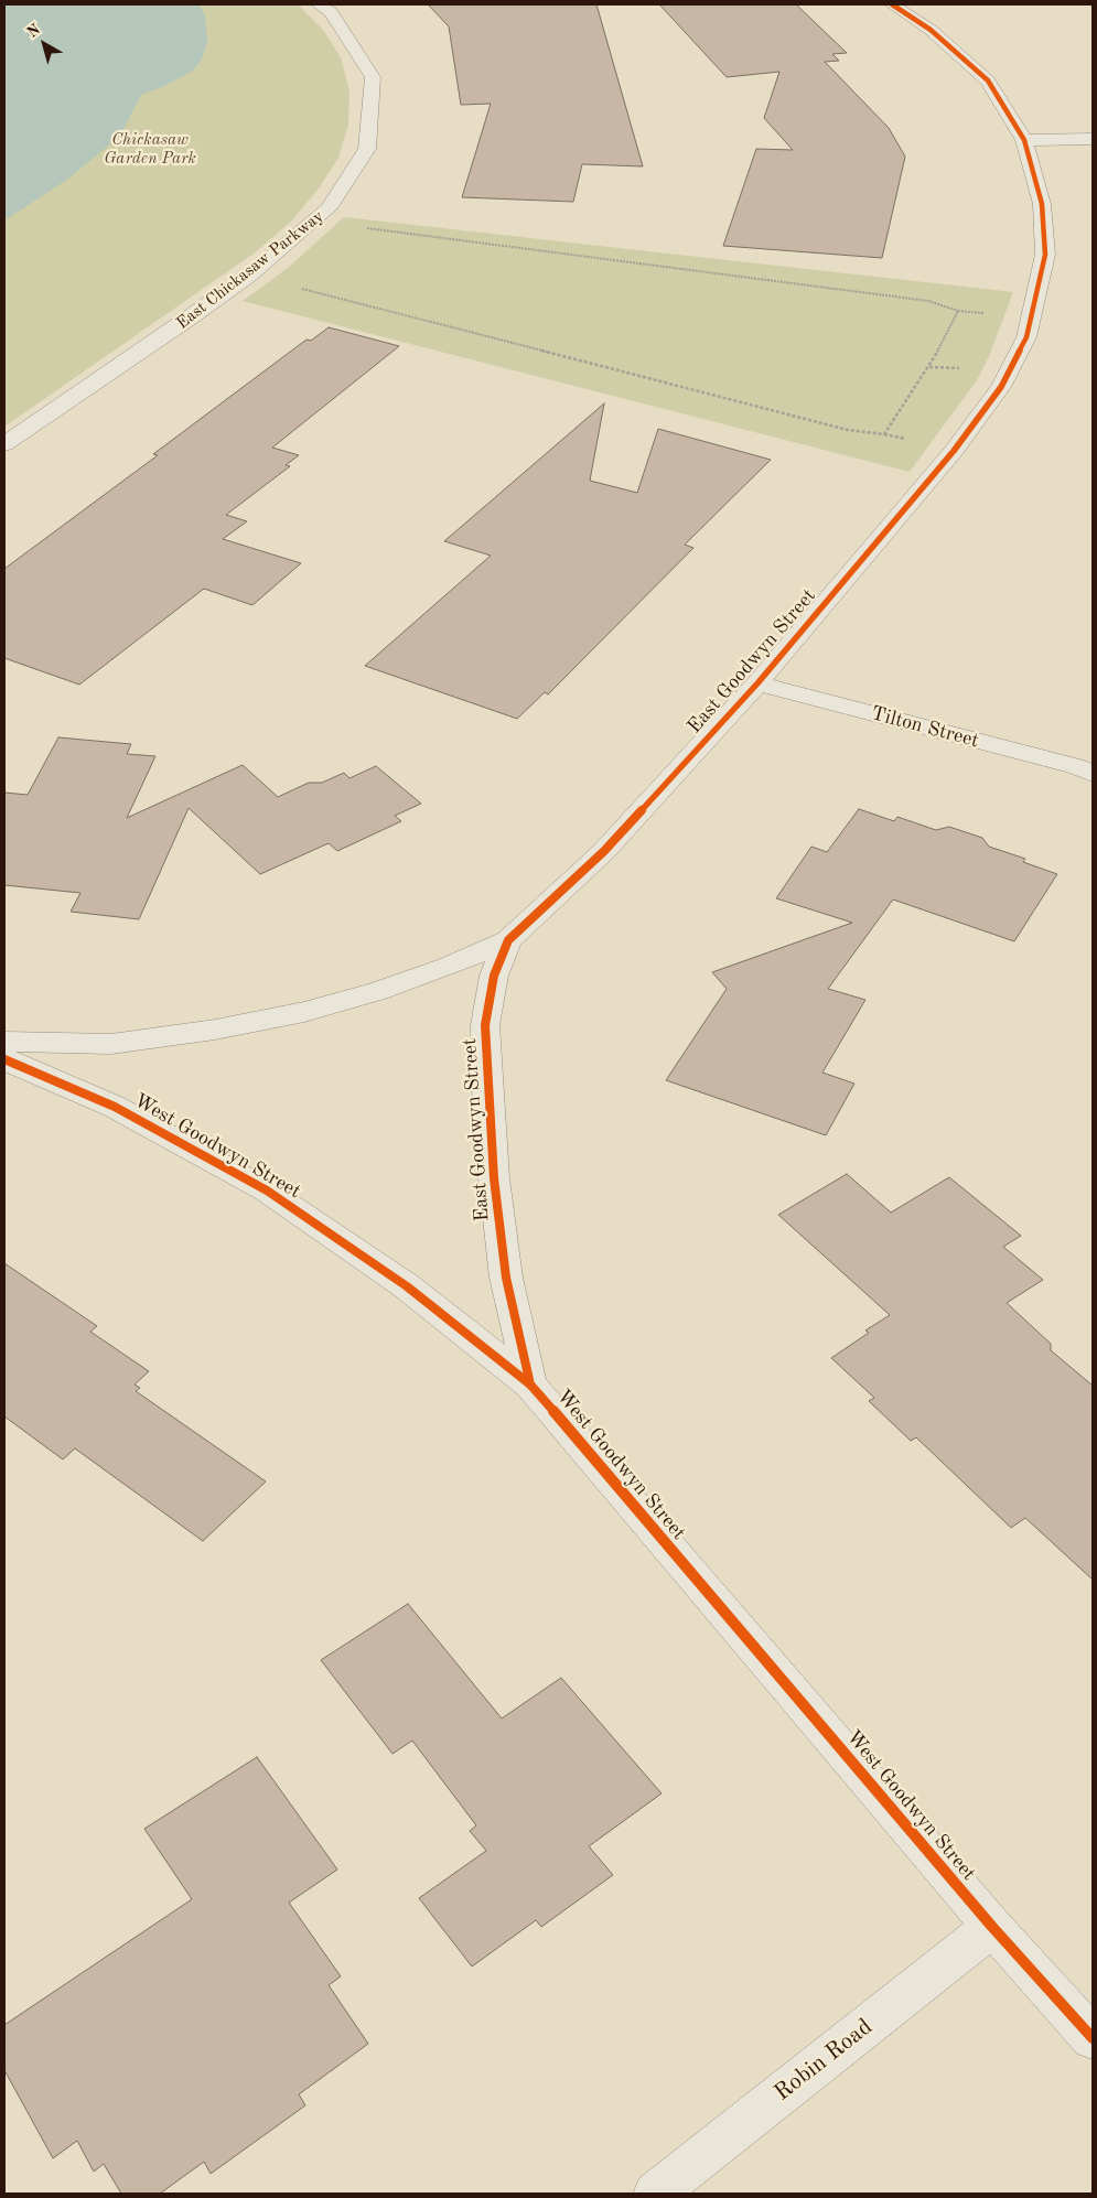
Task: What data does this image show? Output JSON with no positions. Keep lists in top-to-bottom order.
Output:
{
  "streets": {
    "street": [
      "East Chickasaw Parkway",
      "East Goodwyn Street",
      "Tilton Street",
      "West Goodwyn Street",
      "Robin Road"
    ]
  },
  "crossings": [
    ["East Goodwyn Street", "Tilton Street"],
    ["East Goodwyn Street", "West Goodwyn Street"],
    ["West Goodwyn Street", "Robin Road"]
  ],
  "parks": ["Chickasaw Garden Park"],
  "north": "top left"
}
